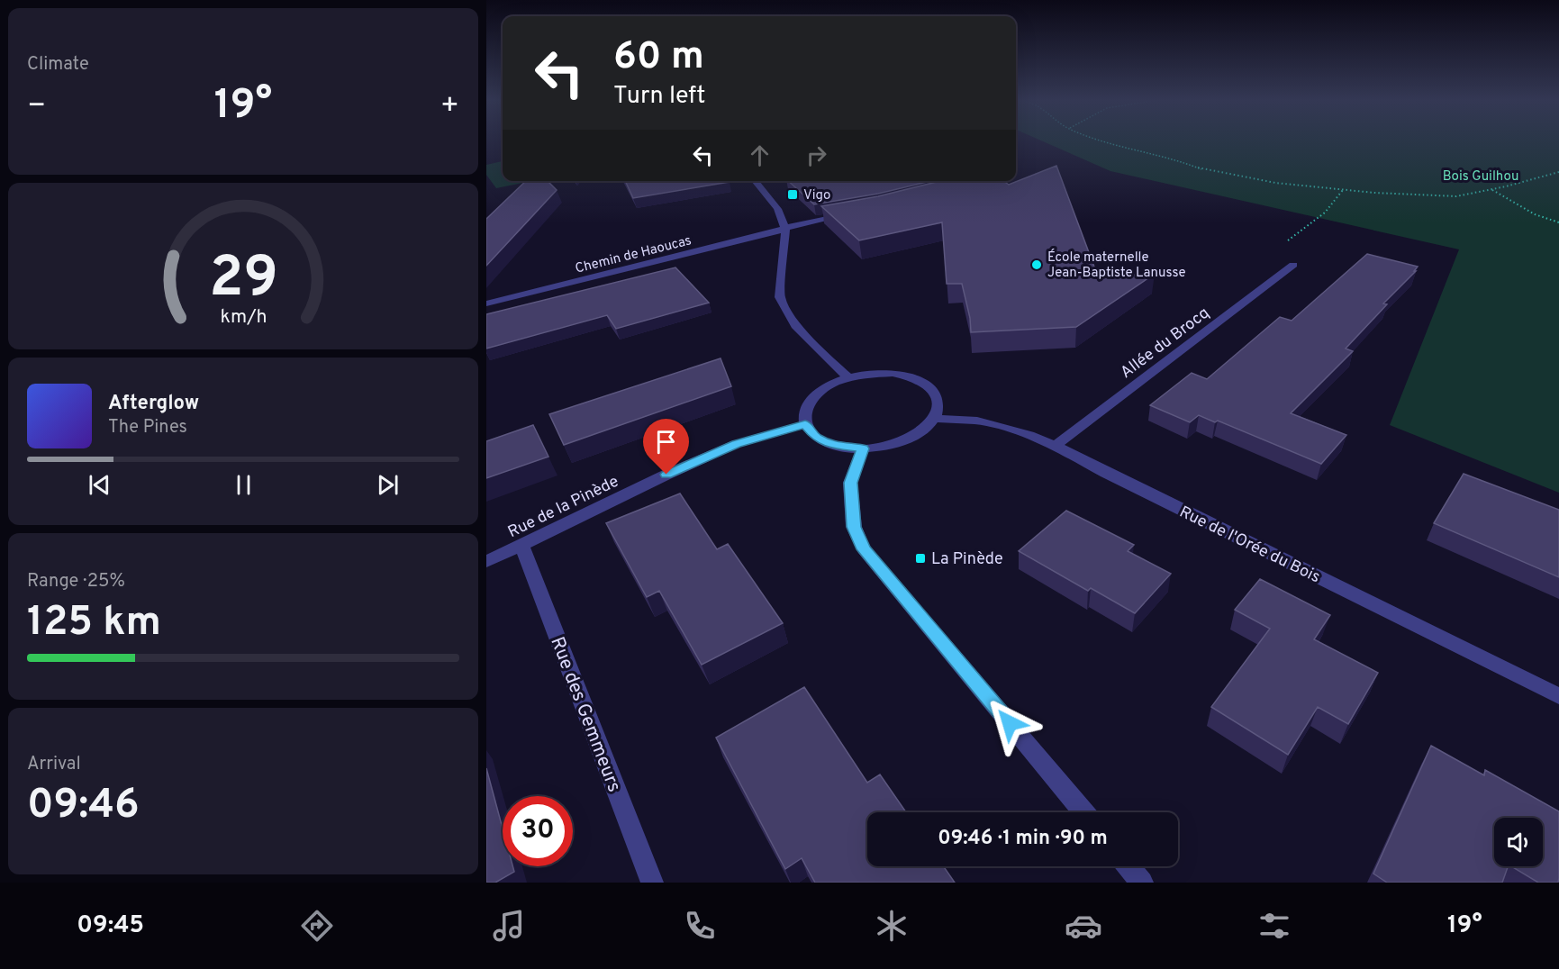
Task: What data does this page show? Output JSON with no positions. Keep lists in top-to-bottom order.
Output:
{
  "streets": {
    "street": [
      "Chemin de Haoucas",
      "Allée du Brocq",
      "Rue de la Pinède",
      "Rue de l'Orée du Bois",
      "Rue des Gemmeurs"
    ]
  },
  "crossings": [
    ["Allée du Brocq", "Rue de l'Orée du Bois"],
    ["Rue de la Pinède", "Rue de l'Orée du Bois"],
    ["Rue de la Pinède", "Rue des Gemmeurs"]
  ],
  "parks": ["Bois Guilhou"],
  "places": {
    "transit": ["Vigo", "La Pinède"],
    "other": ["École maternelle Jean-Baptiste Lanusse"]
  },
  "page": {
    "tile": [
      "Climate",
      ["Range · 25%", "125 km"],
      ["Arrival", "09:46"]
    ],
    "turn": ["60 m", "Turn left"],
    "heat": ["−", "19°", "+"],
    "song": ["Afterglow", "The Pines"],
    "limit": "30",
    "trip": "09:46 · 1 min · 90 m",
    "tabs": ["09:45", "19°"],
    "gauge": ["29", "km/h"]
  }
}
